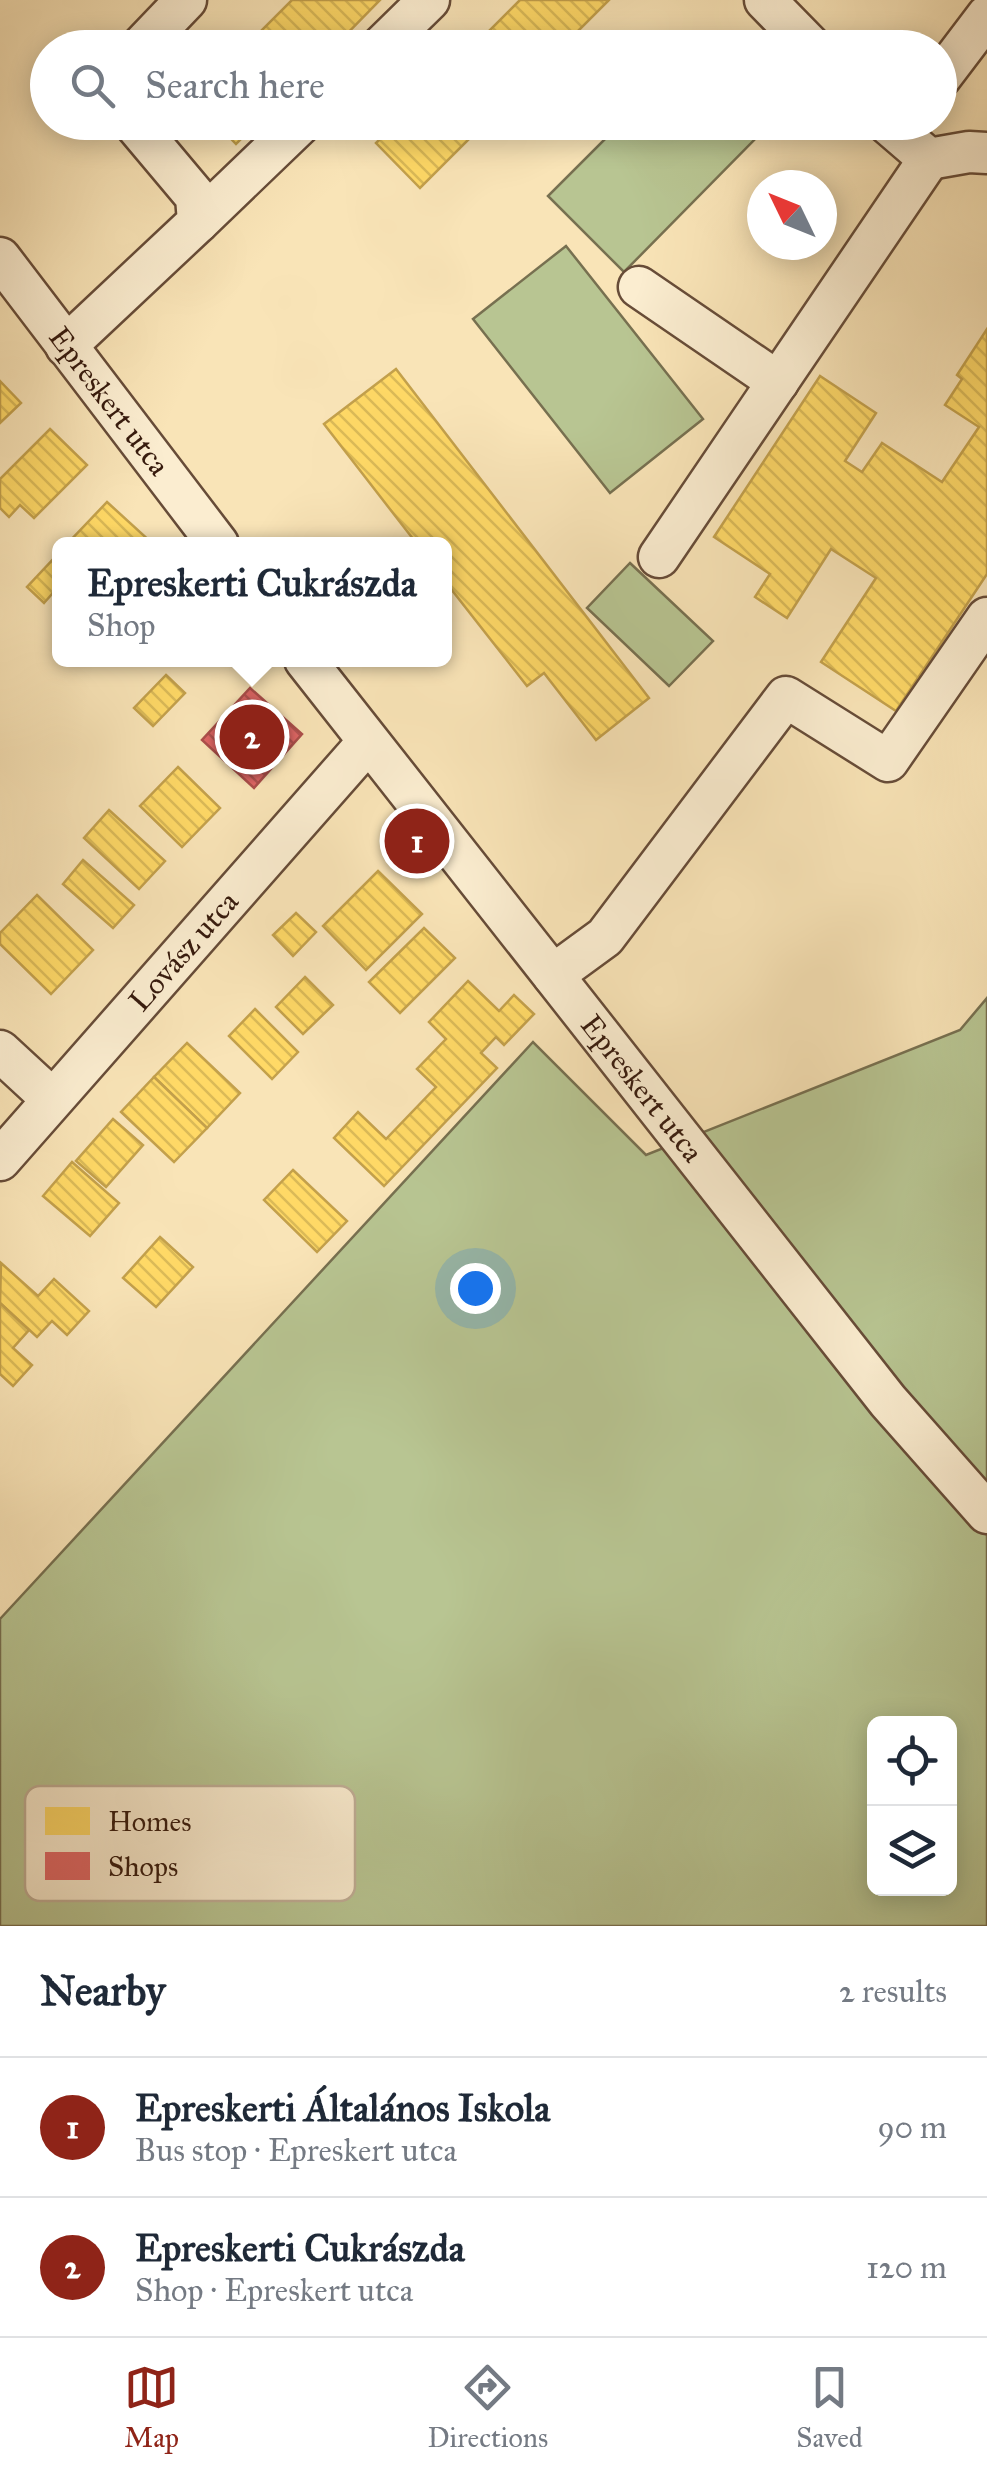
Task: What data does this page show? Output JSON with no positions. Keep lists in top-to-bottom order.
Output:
{
  "streets": {
    "street": ["Epreskert utca", "Lovász utca"]
  },
  "crossings": [
    ["Epreskert utca", "Lovász utca"]
  ],
  "legend": ["Homes", "Shops"],
  "north": "top left",
  "page": {
    "search": "Search here",
    "popup": ["Epreskerti Cukrászda", "Shop"],
    "pins": ["2", "1"],
    "heading": ["Nearby", "2 results"],
    "list": [
      {
        "mark": "1",
        "name": "Epreskerti Általános Iskola",
        "note": "Bus stop · Epreskert utca",
        "value": "90 m"
      },
      {
        "mark": "2",
        "name": "Epreskerti Cukrászda",
        "note": "Shop · Epreskert utca",
        "value": "120 m"
      }
    ],
    "nav": ["Map", "Directions", "Saved"]
  }
}
